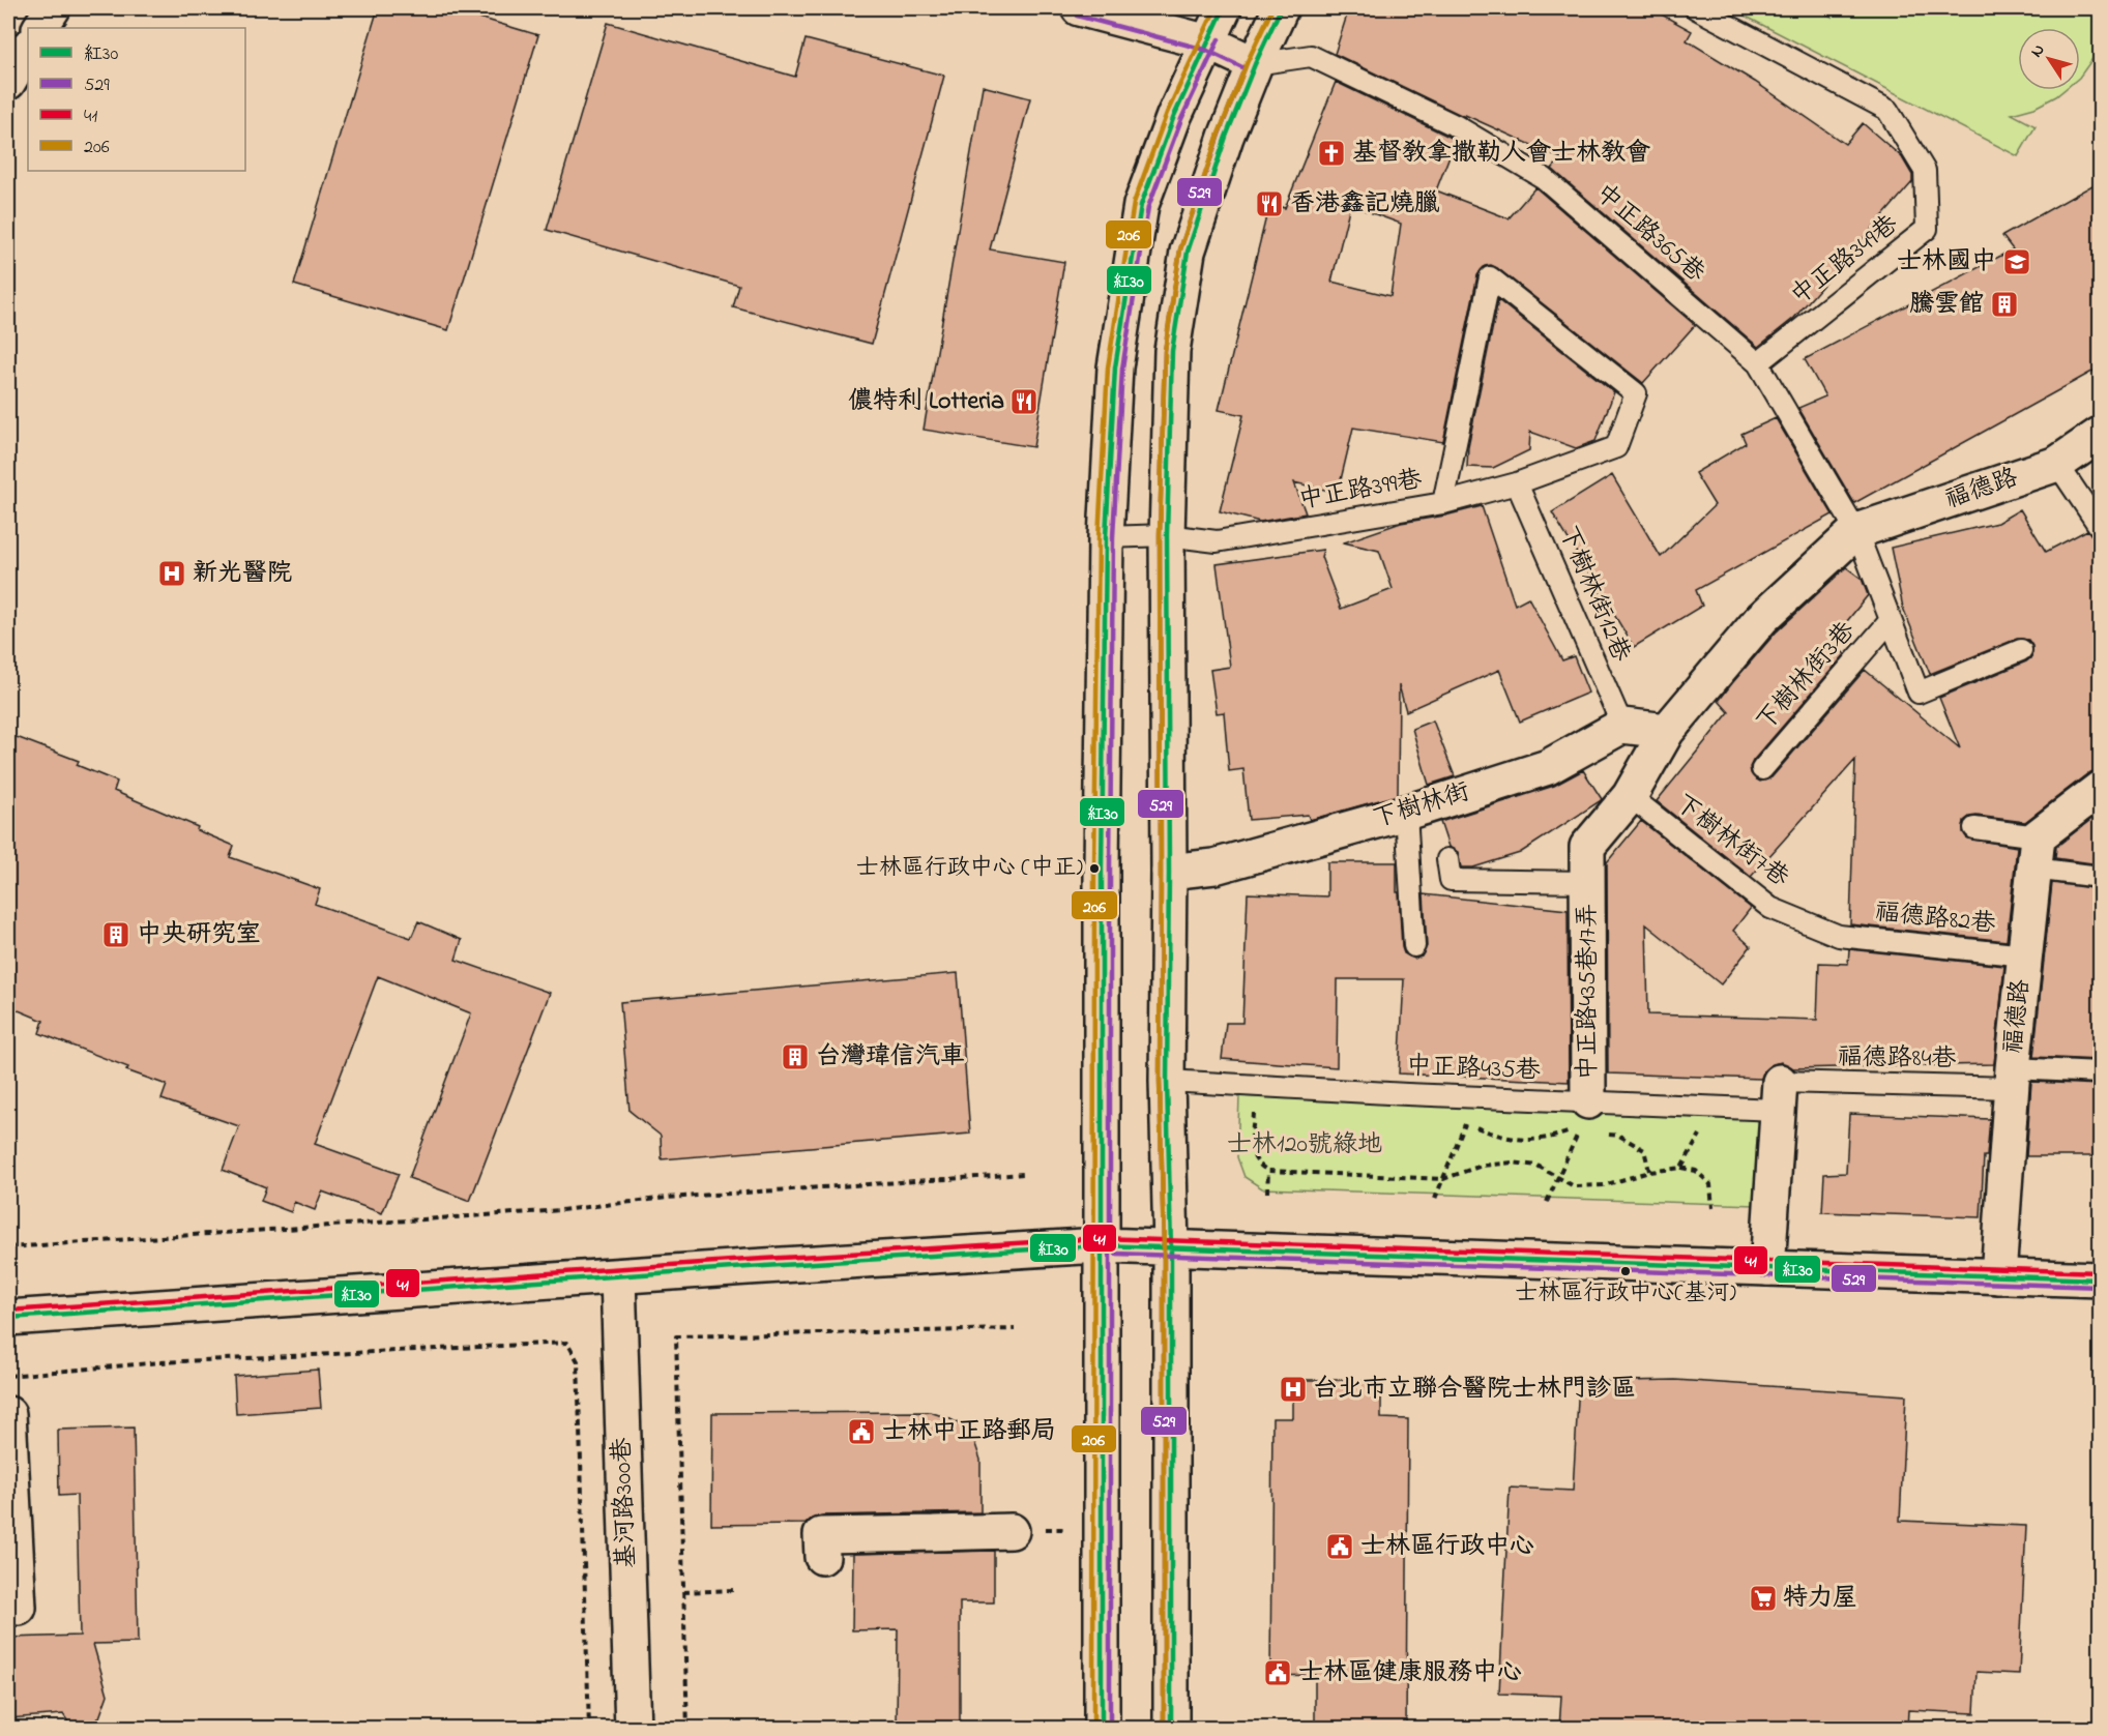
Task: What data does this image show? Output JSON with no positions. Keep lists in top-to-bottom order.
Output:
{
  "streets": {
    "street": [
      "福德路",
      "下樹林街",
      "中正路435巷17弄",
      "基河路300巷"
    ],
    "lane": [
      "中正路365巷",
      "中正路349巷",
      "中正路399巷",
      "下樹林街12巷",
      "下樹林街3巷",
      "下樹林街7巷",
      "福德路82巷",
      "福德路84巷",
      "中正路435巷"
    ]
  },
  "crossings": [
    ["中正路365巷", "中正路349巷"],
    ["中正路365巷", "福德路"],
    ["中正路365巷", "下樹林街3巷"],
    ["福德路", "福德路82巷"],
    ["福德路", "福德路84巷"],
    ["中正路399巷", "下樹林街12巷"],
    ["下樹林街12巷", "下樹林街"],
    ["下樹林街7巷", "福德路82巷"],
    ["中正路435巷17弄", "中正路435巷"],
    ["福德路84巷", "中正路435巷"]
  ],
  "parks": ["士林120號綠地"],
  "places": {
    "church": ["基督教拿撒勒人會士林教會"],
    "restaurant": ["香港鑫記燒臘", "儂特利 Lotteria"],
    "school or university": ["士林國中"],
    "building": ["騰雲館", "中央研究室", "台灣瑋信汽車"],
    "hospital": ["新光醫院", "台北市立聯合醫院士林門診區"],
    "other": ["士林區行政中心 (中正)", "士林區行政中心(基河)"],
    "public building": ["士林中正路郵局", "士林區行政中心", "士林區健康服務中心"],
    "supermarket": ["特力屋"]
  },
  "lines": [
    "transit line 紅30",
    "transit line 206",
    "transit line 529",
    "transit line 41"
  ],
  "legend": [
    "紅30",
    "529",
    "41",
    "206"
  ],
  "north": "top left"
}
